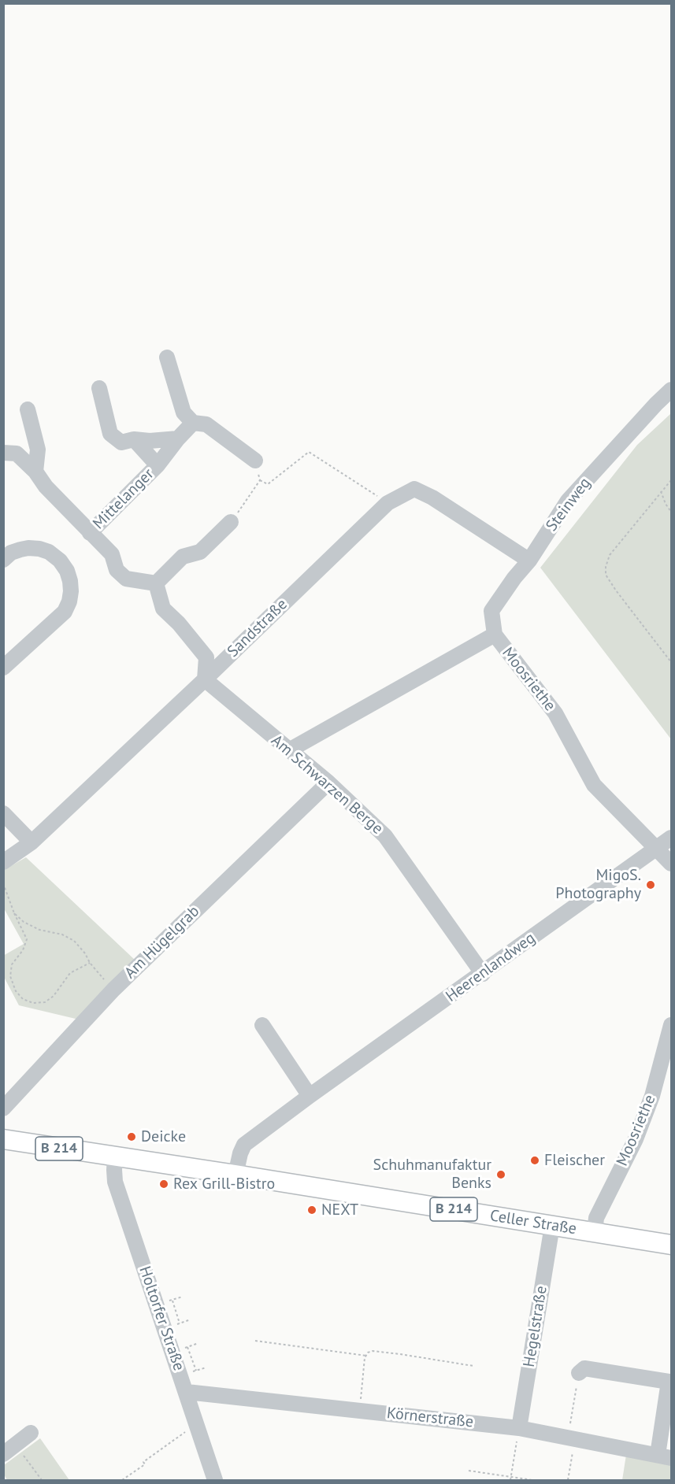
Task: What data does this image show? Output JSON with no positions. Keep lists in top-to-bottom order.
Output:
{
  "streets": {
    "main road": ["B 214", "Celler Straße"],
    "street": [
      "Mittelanger",
      "Steinweg",
      "Sandstraße",
      "Moosriethe",
      "Am Schwarzen Berge",
      "Am Hügelgrab",
      "Heerenlandweg",
      "Holtorfer Straße",
      "Hegelstraße",
      "Körnerstraße"
    ]
  },
  "crossings": [
    ["Steinweg", "Sandstraße"],
    ["Steinweg", "Moosriethe"],
    ["Sandstraße", "Am Schwarzen Berge"],
    ["Moosriethe", "Am Schwarzen Berge"],
    ["Moosriethe", "Heerenlandweg"],
    ["Moosriethe", "Celler Straße"],
    ["Am Schwarzen Berge", "Am Hügelgrab"],
    ["Am Schwarzen Berge", "Heerenlandweg"],
    ["Heerenlandweg", "Celler Straße"],
    ["Celler Straße", "Holtorfer Straße"],
    ["Celler Straße", "Hegelstraße"],
    ["Holtorfer Straße", "Körnerstraße"],
    ["Hegelstraße", "Körnerstraße"]
  ],
  "places": [
    "MigoS. Photography",
    "Deicke",
    "Fleischer",
    "Schuhmanufaktur Benks",
    "Rex Grill-Bistro",
    "NEXT"
  ]
}
